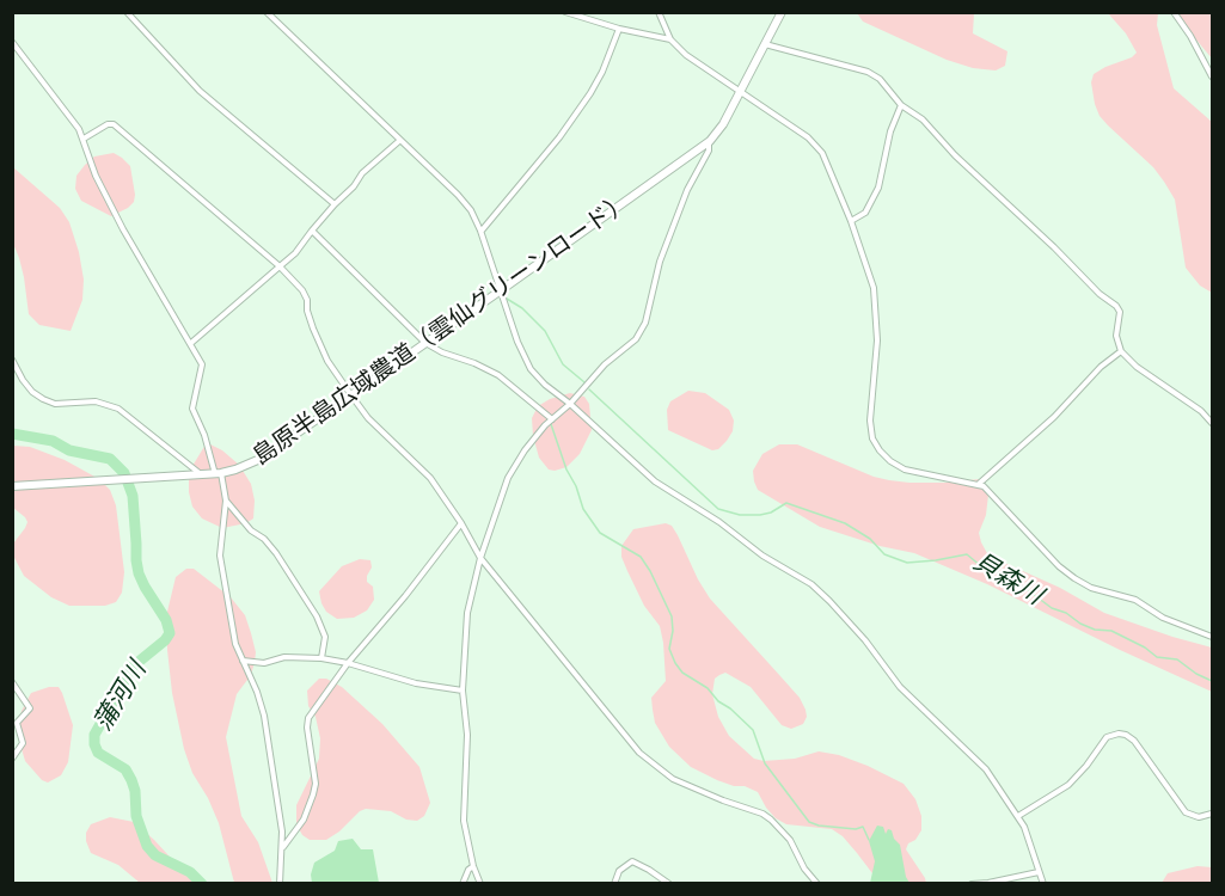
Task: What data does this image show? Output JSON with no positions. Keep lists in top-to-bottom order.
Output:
{
  "streets": {
    "street": ["島原半島広域農道（雲仙グリーンロード）"]
  },
  "water": ["貝森川", "蒲河川"]
}
